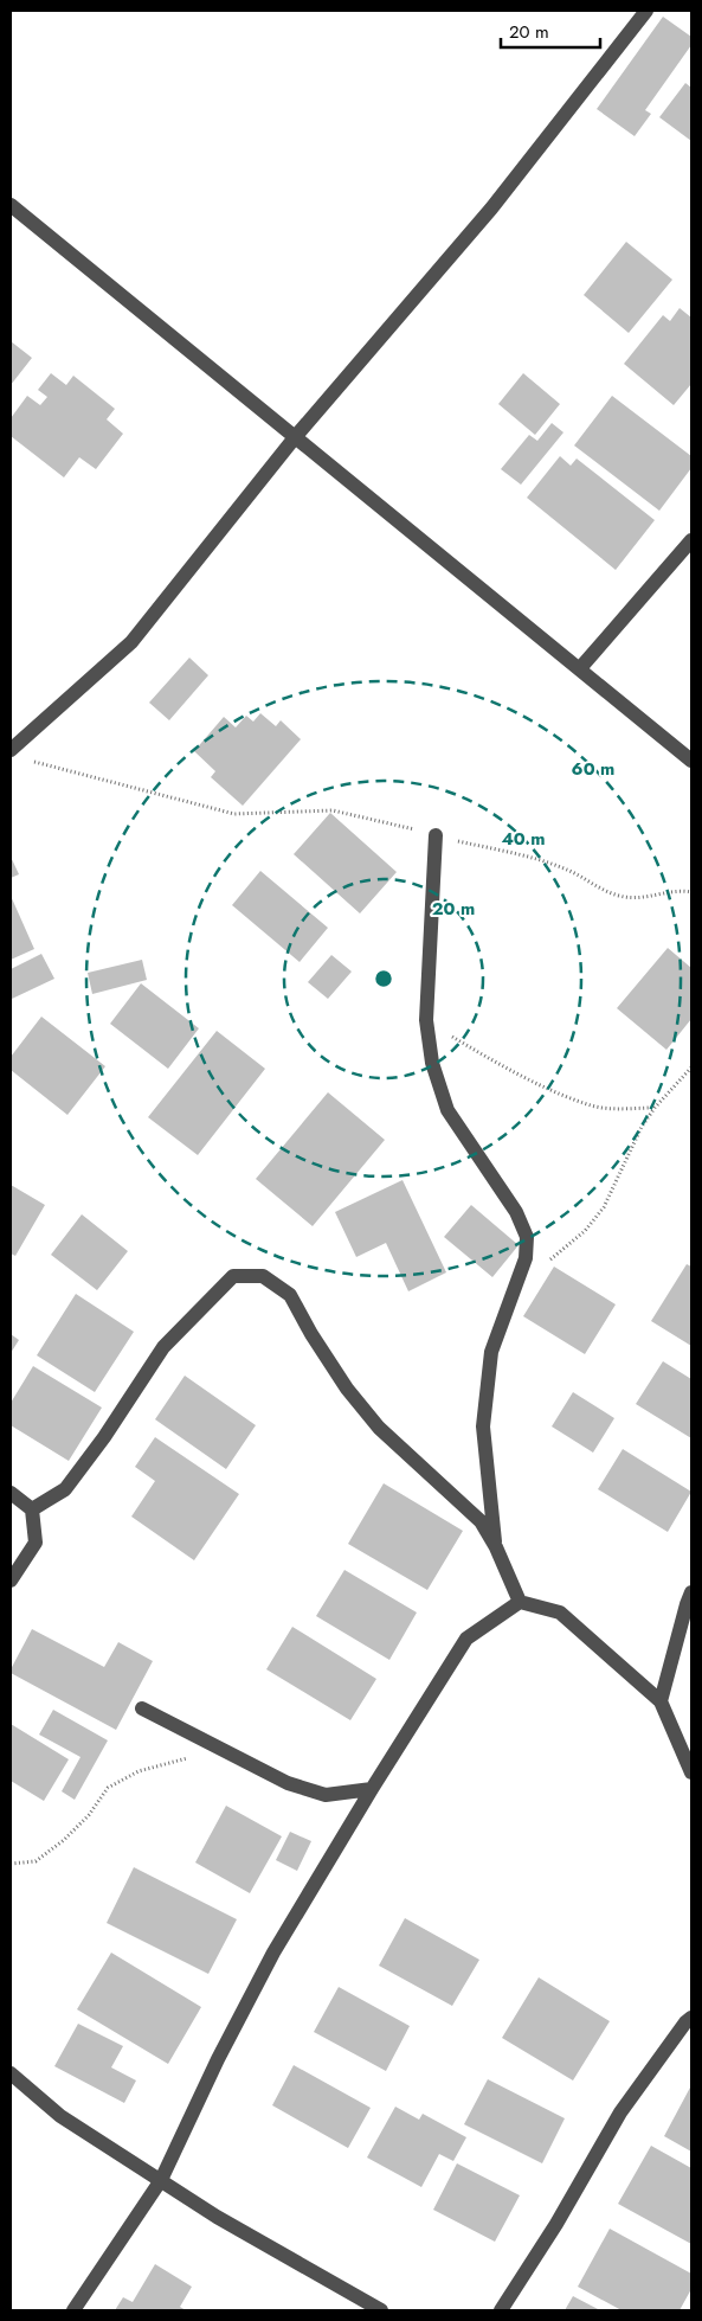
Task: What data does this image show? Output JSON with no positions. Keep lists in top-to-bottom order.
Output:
{
  "scale_bar": "20 m",
  "rings": ["60 m", "40 m", "20 m"]
}
